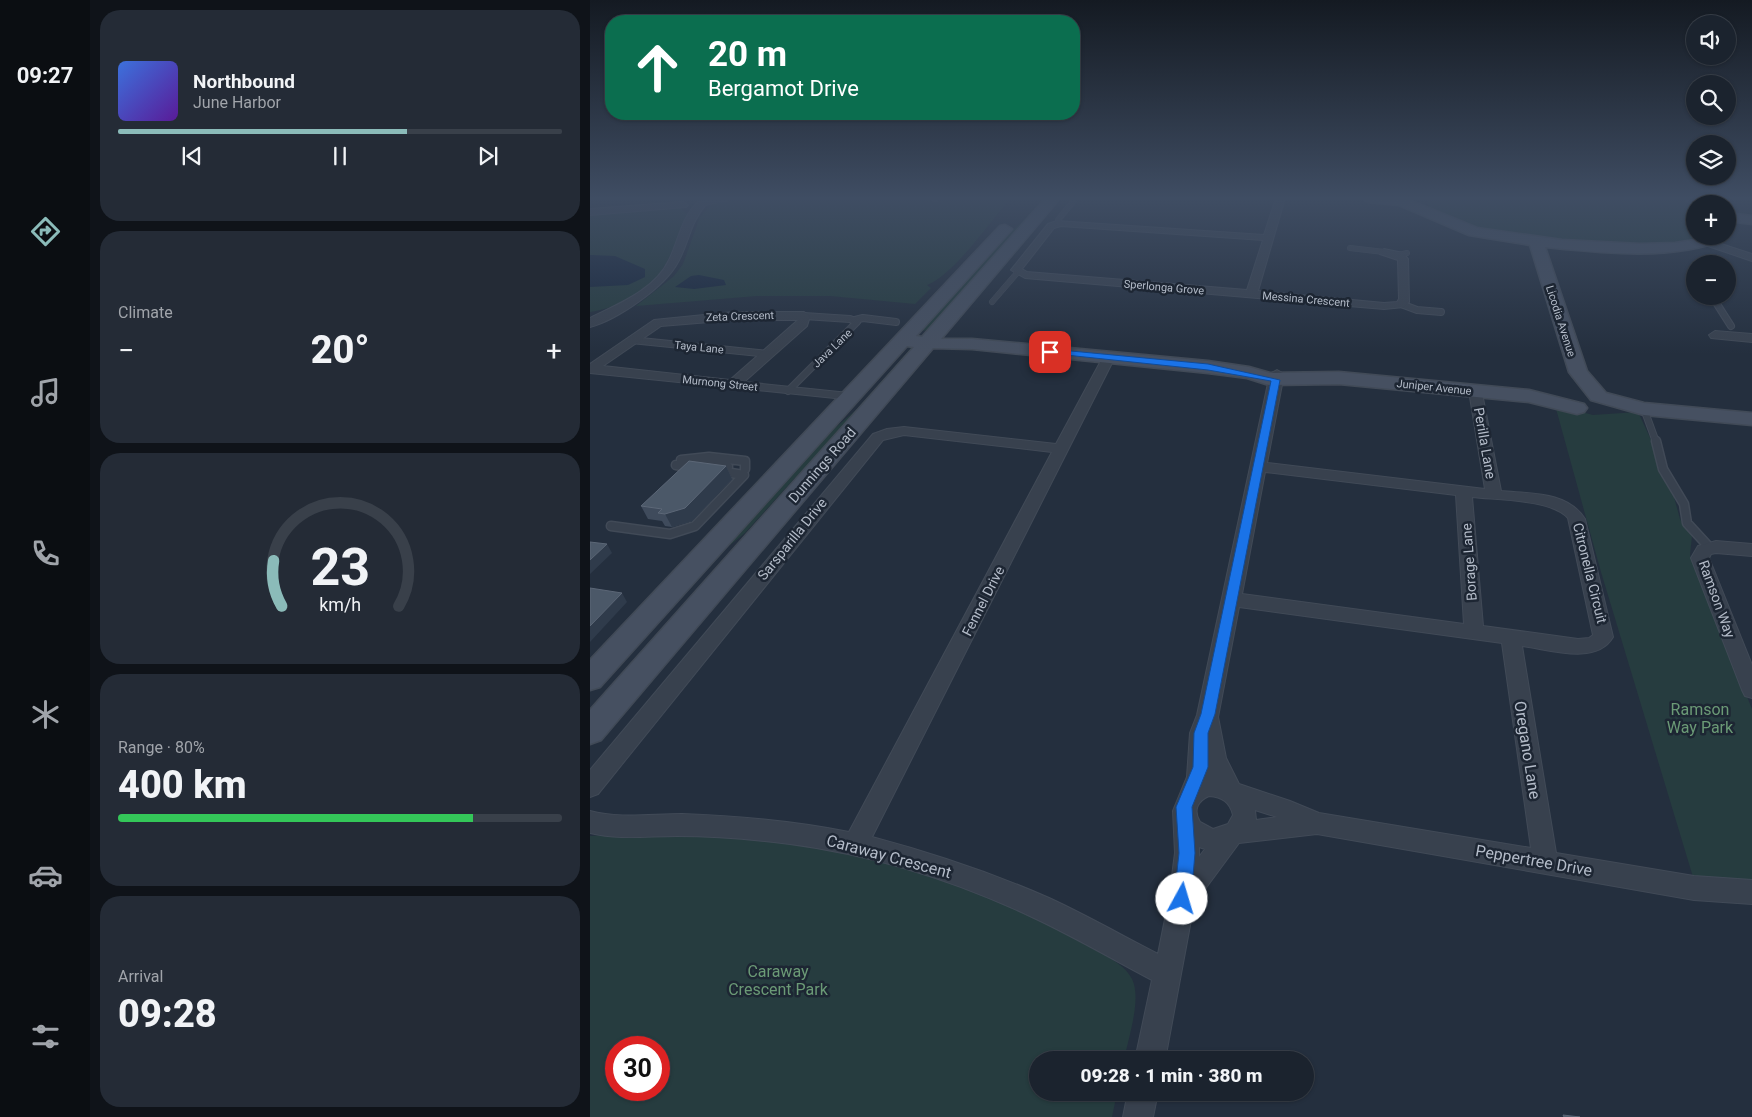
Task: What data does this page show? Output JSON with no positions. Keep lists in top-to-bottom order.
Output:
{
  "streets": {
    "main road": ["Licodia Avenue", "Juniper Avenue", "Dunnings Road"],
    "street": [
      "Sperlonga Grove",
      "Messina Crescent",
      "Zeta Crescent",
      "Murnong Street",
      "Perilla Lane",
      "Sarsparilla Drive",
      "Borage Lane",
      "Citronella Circuit",
      "Ramson Way",
      "Fennel Drive",
      "Oregano Lane",
      "Caraway Crescent",
      "Peppertree Drive"
    ],
    "lane": ["Taya Lane", "Java Lane"]
  },
  "crossings": [
    ["Sperlonga Grove", "Messina Crescent"],
    ["Zeta Crescent", "Taya Lane"],
    ["Zeta Crescent", "Java Lane"],
    ["Zeta Crescent", "Murnong Street"],
    ["Licodia Avenue", "Juniper Avenue"],
    ["Java Lane", "Murnong Street"],
    ["Murnong Street", "Dunnings Road"],
    ["Juniper Avenue", "Perilla Lane"],
    ["Juniper Avenue", "Dunnings Road"],
    ["Juniper Avenue", "Fennel Drive"],
    ["Perilla Lane", "Citronella Circuit"],
    ["Sarsparilla Drive", "Fennel Drive"],
    ["Borage Lane", "Citronella Circuit"],
    ["Citronella Circuit", "Oregano Lane"],
    ["Fennel Drive", "Caraway Crescent"],
    ["Oregano Lane", "Peppertree Drive"]
  ],
  "parks": ["Ramson Way Park", "Caraway Crescent Park"],
  "page": {
    "tabs": "09:27",
    "map_buttons": ["+", "−"],
    "turn": ["20 m", "Bergamot Drive"],
    "song": ["Northbound", "June Harbor"],
    "tile": [
      "Climate",
      ["Range · 80%", "400 km"],
      ["Arrival", "09:28"]
    ],
    "heat": ["−", "20°", "+"],
    "limit": "30",
    "trip": "09:28 · 1 min · 380 m",
    "gauge": ["23", "km/h"]
  }
}
